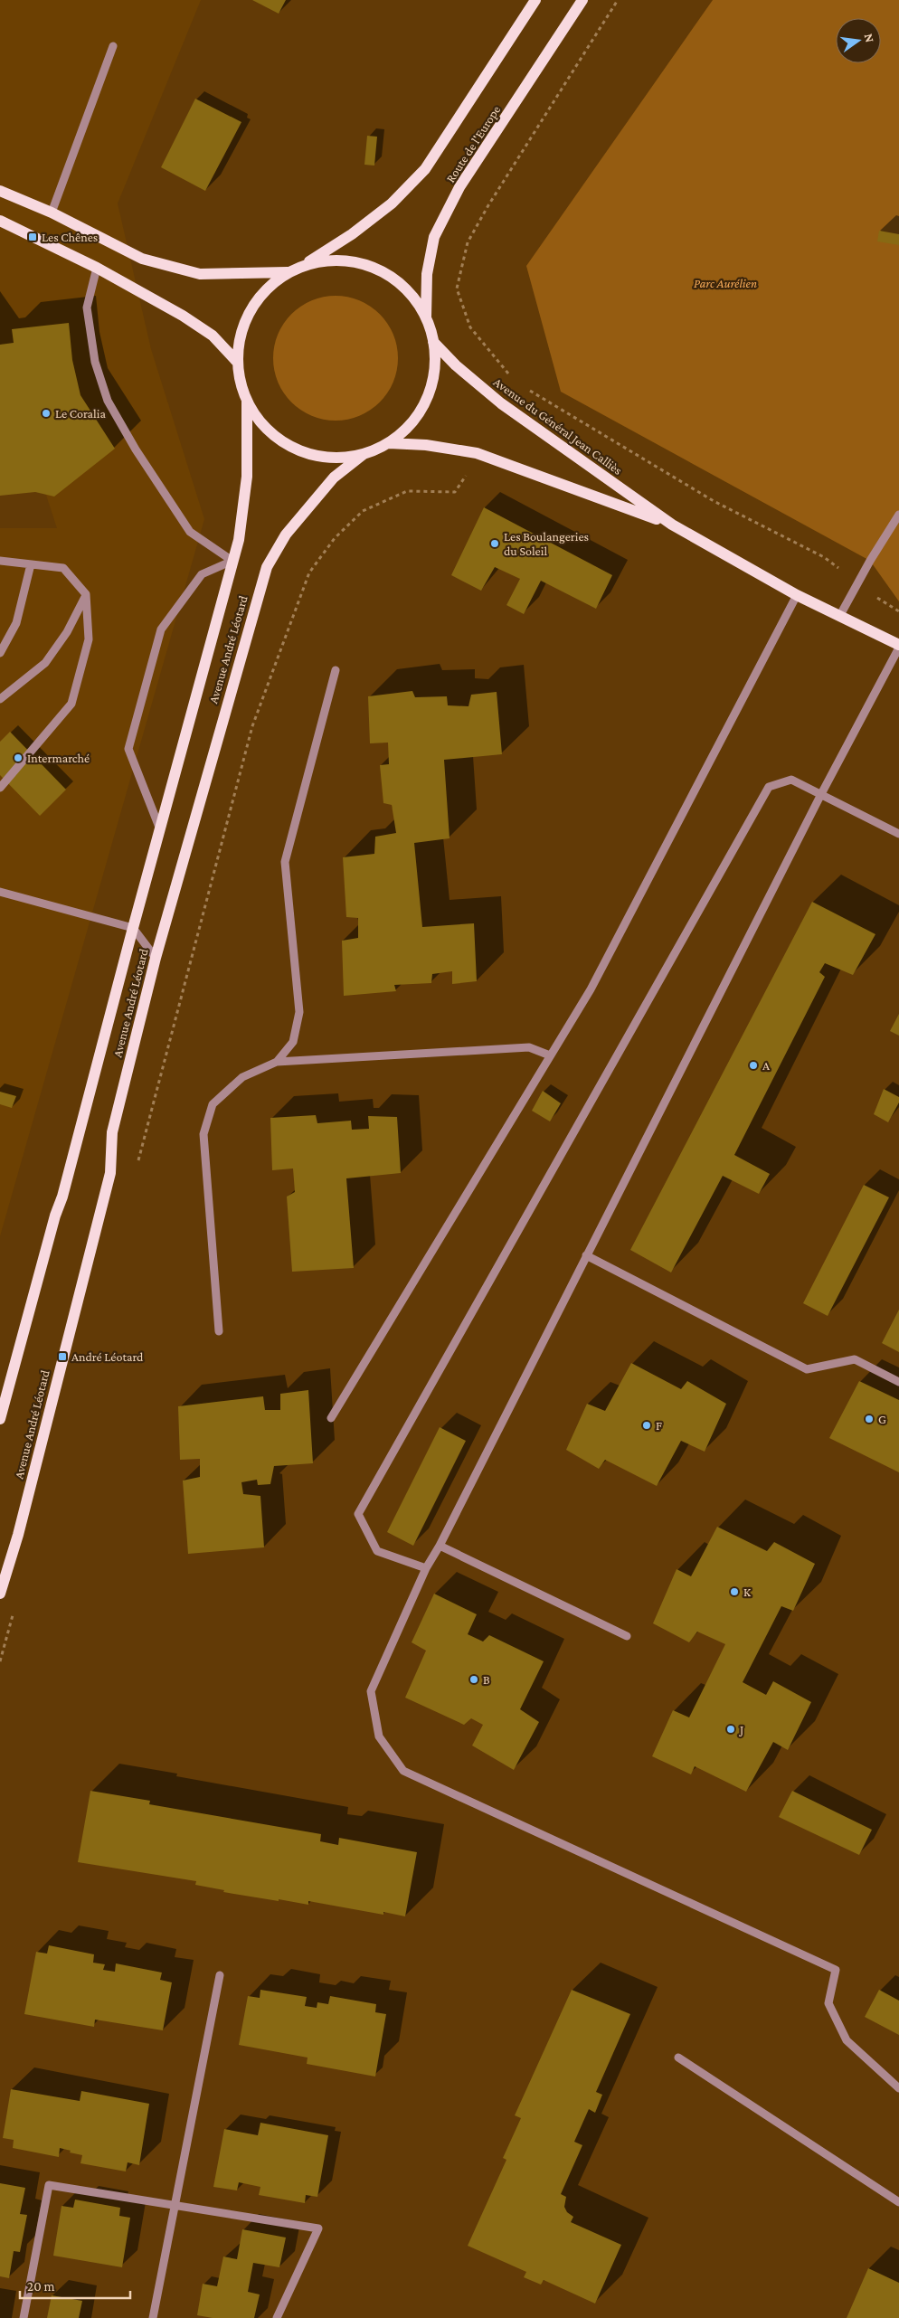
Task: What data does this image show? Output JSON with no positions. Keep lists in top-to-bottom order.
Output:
{
  "streets": {
    "main road": ["Route de l'Europe", "Avenue du Général Jean Calliès", "Avenue André Léotard"]
  },
  "parks": ["Parc Aurélien"],
  "places": {
    "transit": ["Les Chênes", "André Léotard"],
    "other": [
      "Le Coralia",
      "Les Boulangeries du Soleil",
      "Intermarché",
      "A",
      "G",
      "F",
      "K",
      "B",
      "J"
    ]
  },
  "scale_bar": "20 m",
  "north": "right"
}
